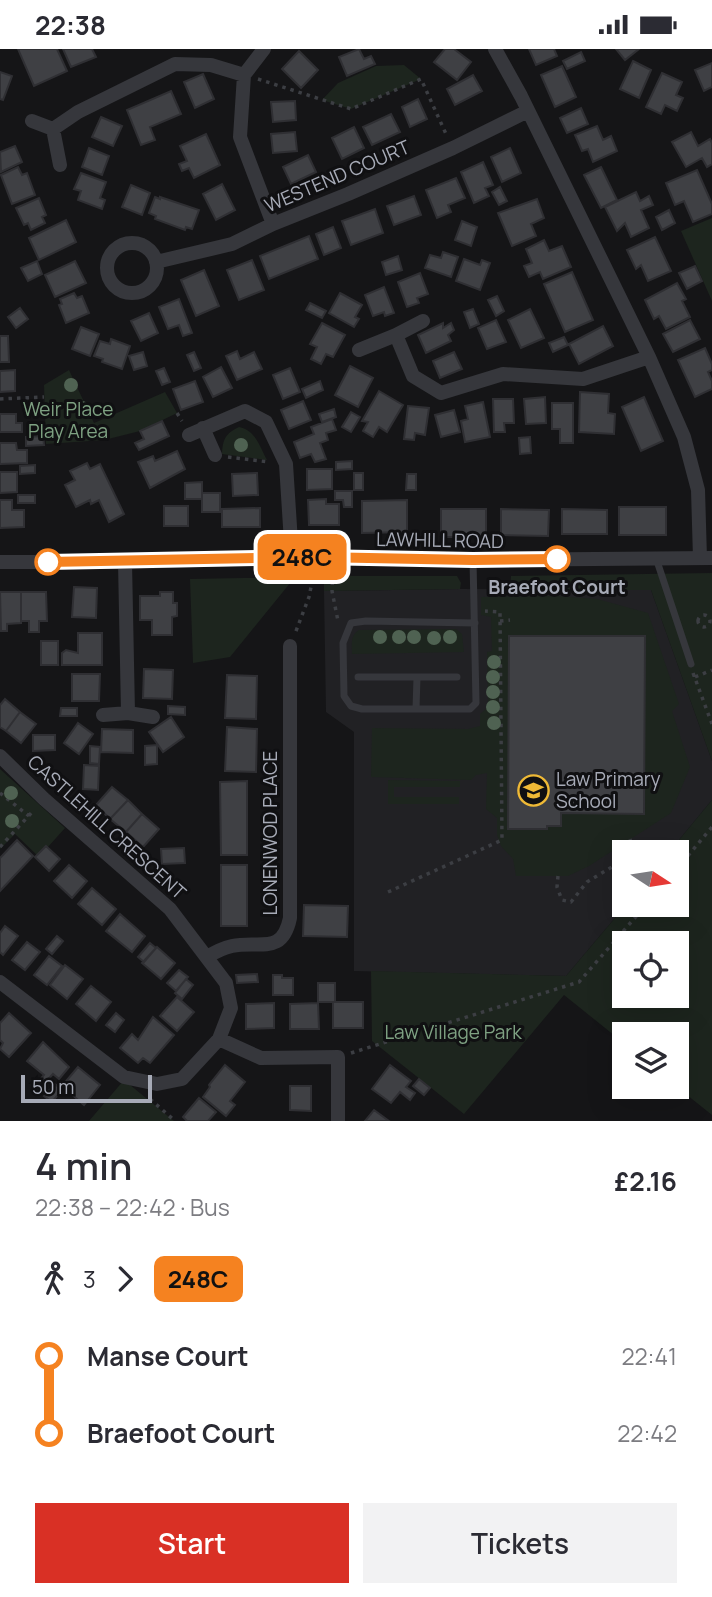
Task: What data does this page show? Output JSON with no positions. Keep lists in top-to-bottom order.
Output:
{
  "streets": {
    "street": [
      "WESTEND COURT",
      "LAWHILL ROAD",
      "CASTLEHILL CRESCENT",
      "LONENWOD PLACE"
    ]
  },
  "crossings": [
    ["CASTLEHILL CRESCENT", "LONENWOD PLACE"]
  ],
  "parks": ["Weir Place Play Area", "Law Village Park"],
  "places": {
    "other": ["Braefoot Court"],
    "school or university": ["Law Primary School"]
  },
  "lines": ["bus line 248C"],
  "scale_bar": "50 m",
  "north": "right",
  "page": {
    "status": "22:38",
    "on_map": "248C",
    "scale": "50 m",
    "heading": ["4 min", "22:38 – 22:42 · Bus", "£2.16"],
    "legs": ["3", "248C"],
    "list": [
      {
        "name": "Manse Court",
        "value": "22:41"
      },
      {
        "name": "Braefoot Court",
        "value": "22:42"
      }
    ],
    "buttons": ["Start", "Tickets"]
  }
}
